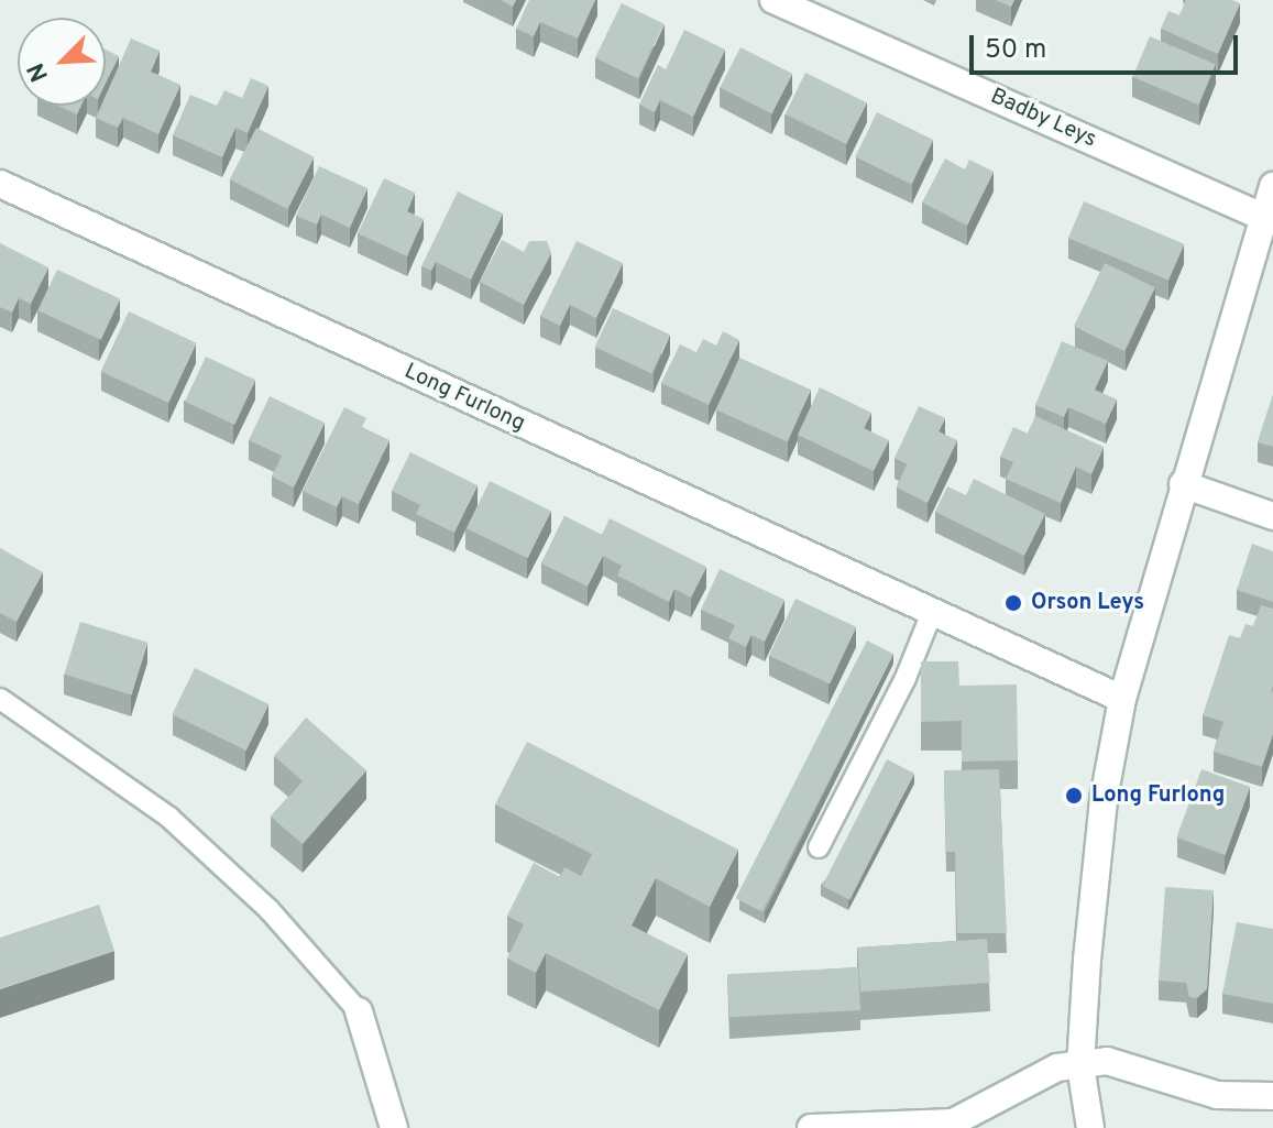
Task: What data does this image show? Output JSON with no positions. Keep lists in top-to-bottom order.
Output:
{
  "streets": {
    "street": ["Badby Leys", "Long Furlong"]
  },
  "places": ["Orson Leys", "Long Furlong"],
  "scale_bar": "50 m",
  "north": "bottom left"
}
